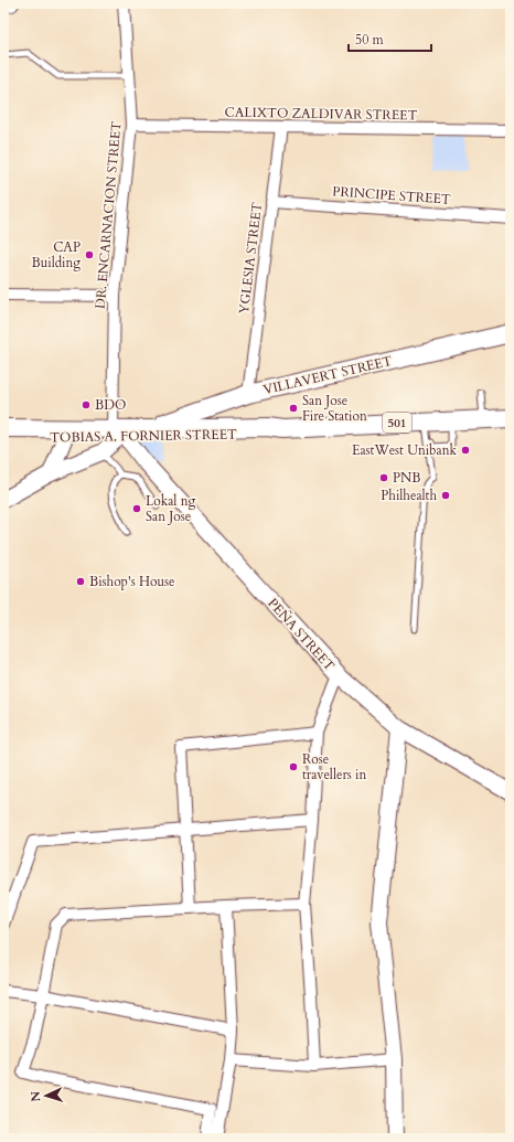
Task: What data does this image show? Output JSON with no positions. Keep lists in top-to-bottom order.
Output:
{
  "streets": {
    "main road": ["VILLAVERT STREET", "501", "TOBIAS A. FORNIER STREET"],
    "street": [
      "CALIXTO ZALDIVAR STREET",
      "PRINCIPE STREET",
      "DR. ENCARNACION STREET",
      "YGLESIA STREET",
      "PEÑA STREET"
    ]
  },
  "crossings": [
    ["CALIXTO ZALDIVAR STREET", "DR. ENCARNACION STREET"],
    ["CALIXTO ZALDIVAR STREET", "YGLESIA STREET"],
    ["PRINCIPE STREET", "YGLESIA STREET"],
    ["DR. ENCARNACION STREET", "TOBIAS A. FORNIER STREET"],
    ["DR. ENCARNACION STREET", "PEÑA STREET"],
    ["YGLESIA STREET", "VILLAVERT STREET"],
    ["VILLAVERT STREET", "TOBIAS A. FORNIER STREET"],
    ["TOBIAS A. FORNIER STREET", "PEÑA STREET"]
  ],
  "places": [
    "CAP Building",
    "BDO",
    "San Jose Fire Station",
    "EastWest Unibank",
    "PNB",
    "Philhealth",
    "Lokal ng San Jose",
    "Bishop's House",
    "Rose travellers in"
  ],
  "scale_bar": "50 m",
  "north": "left"
}
